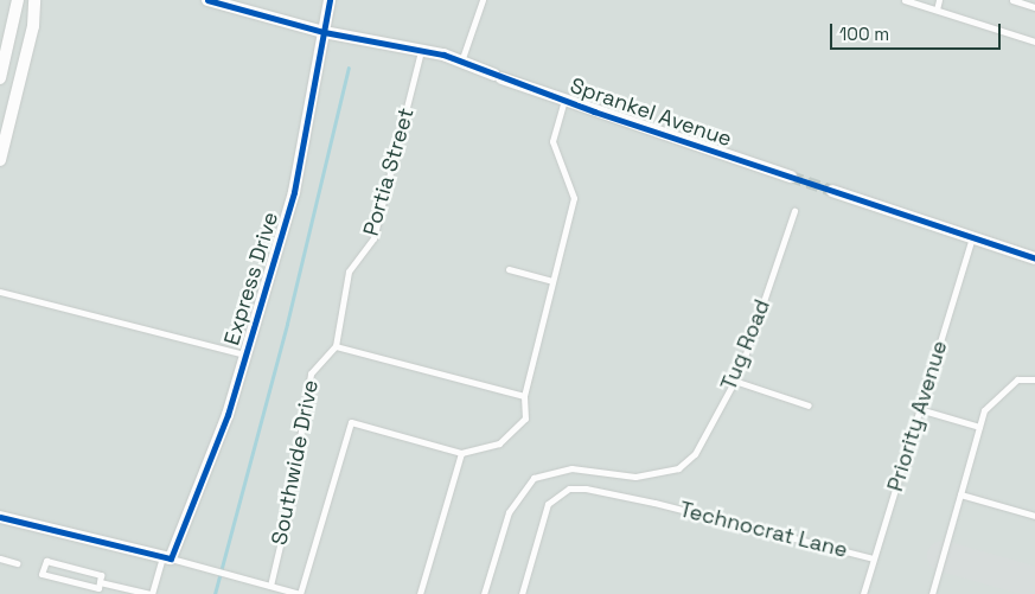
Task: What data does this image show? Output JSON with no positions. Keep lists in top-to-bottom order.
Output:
{
  "streets": {
    "street": ["Sprankel Avenue", "Express Drive"],
    "lane": [
      "Portia Street",
      "Tug Road",
      "Priority Avenue",
      "Southwide Drive",
      "Technocrat Lane"
    ]
  },
  "crossings": [
    ["Sprankel Avenue", "Portia Street"],
    ["Sprankel Avenue", "Express Drive"],
    ["Portia Street", "Southwide Drive"],
    ["Priority Avenue", "Technocrat Lane"]
  ],
  "scale_bar": "100 m"
}
